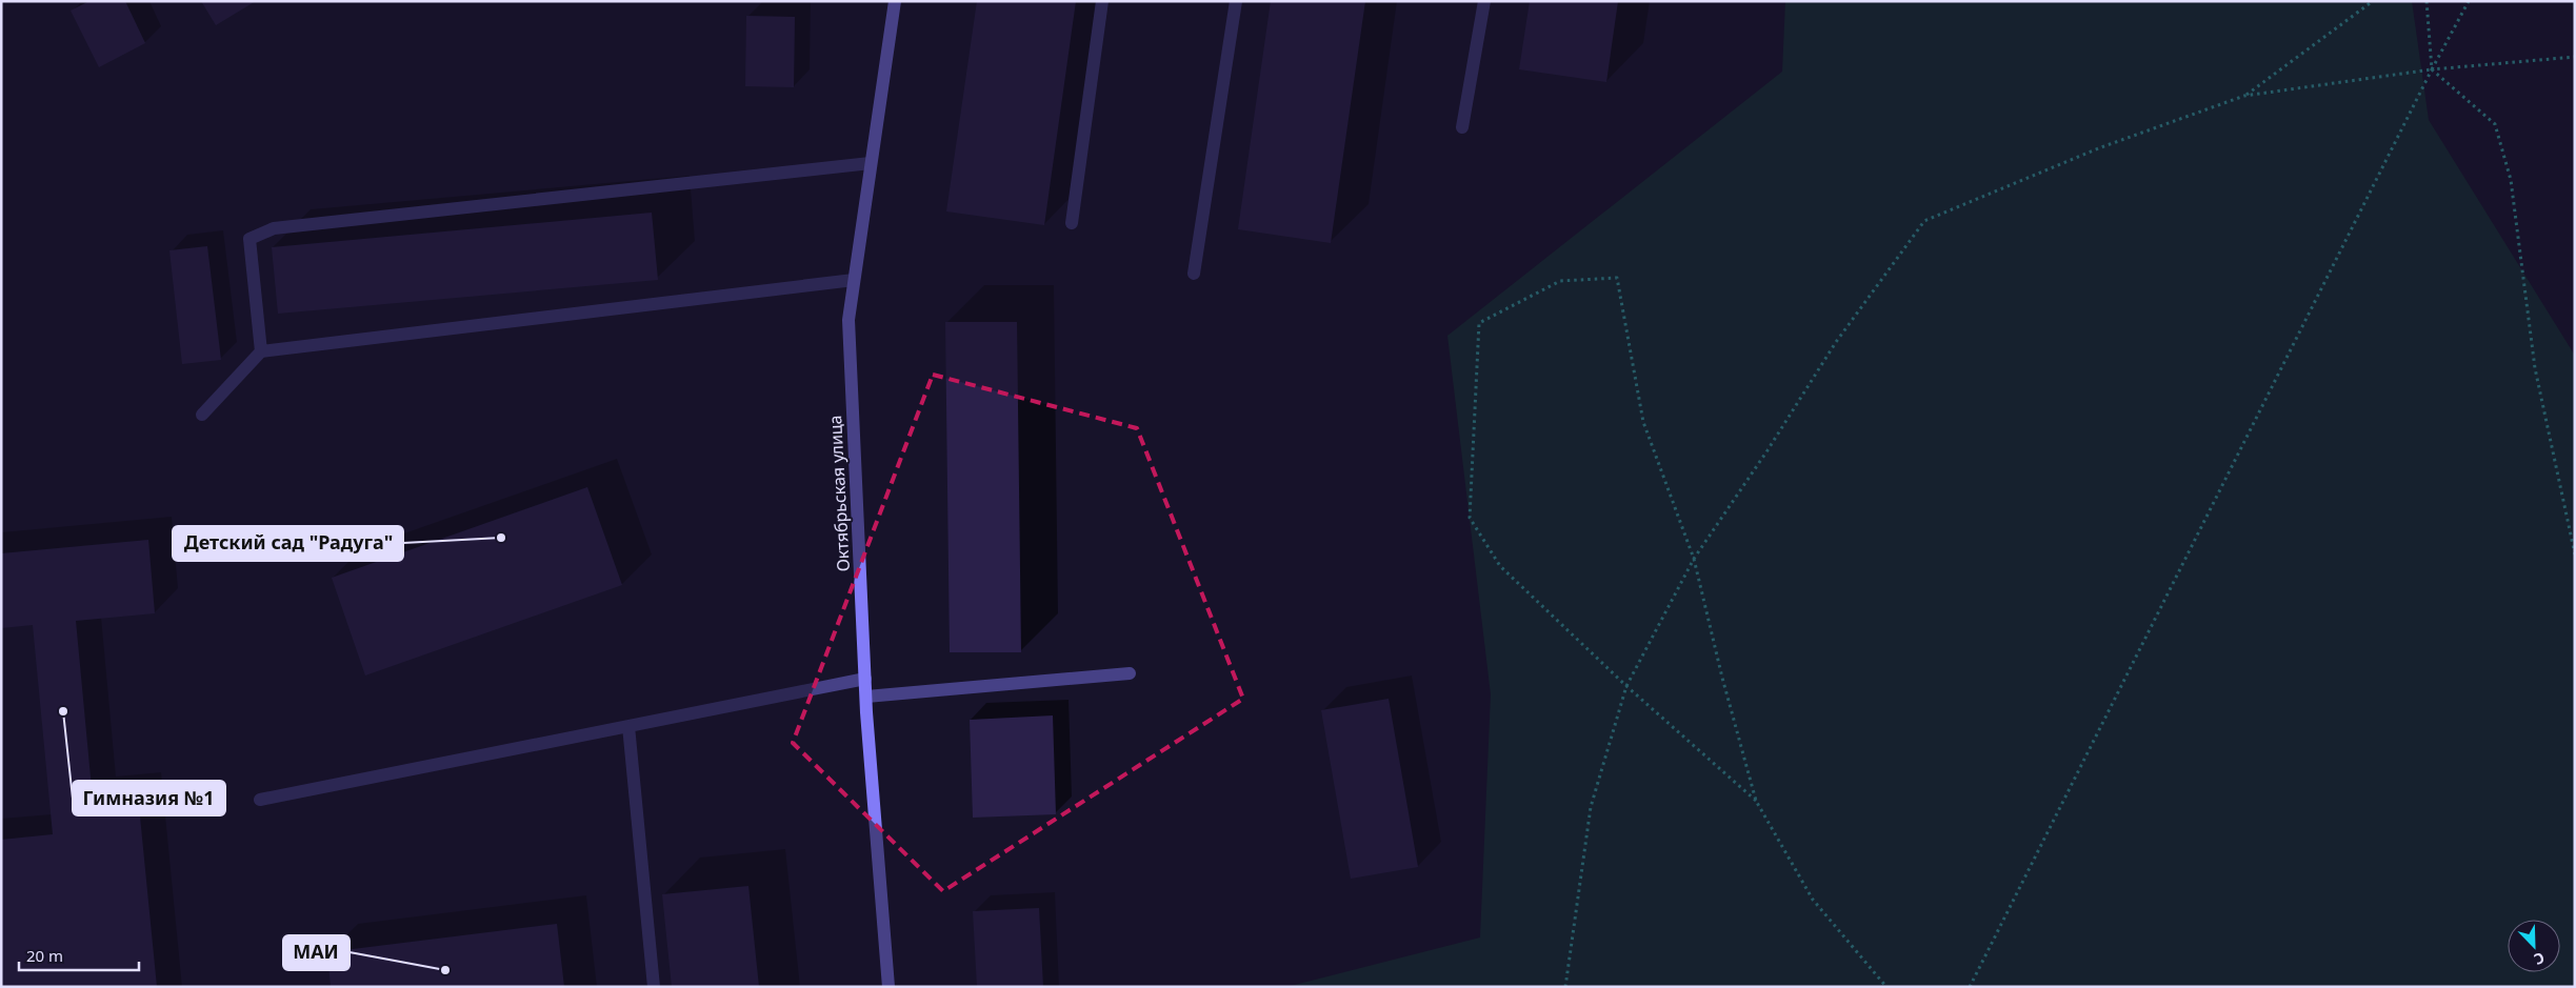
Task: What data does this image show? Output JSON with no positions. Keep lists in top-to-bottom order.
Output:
{
  "streets": {
    "street": ["Октябрьская улица"]
  },
  "places": ["Детский сад \"Радуга\"", "Гимназия №1", "МАИ"],
  "scale_bar": "20 m",
  "north": "bottom right"
}
